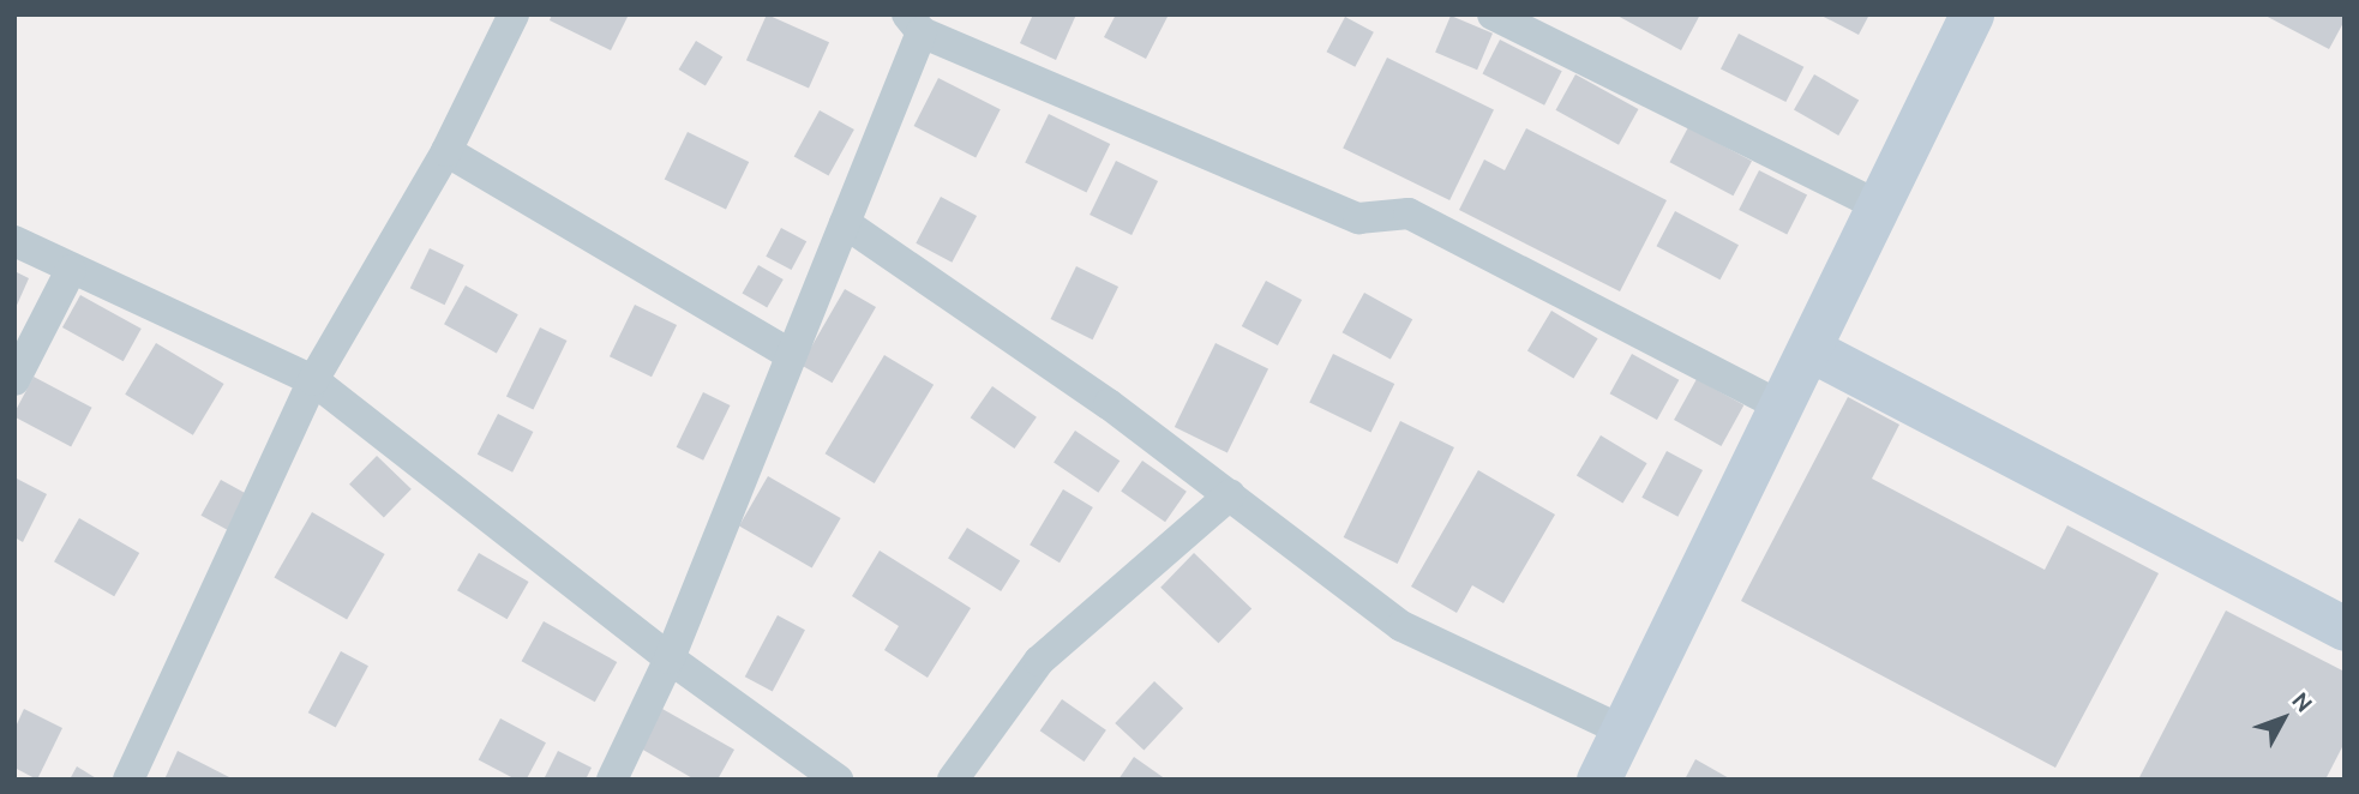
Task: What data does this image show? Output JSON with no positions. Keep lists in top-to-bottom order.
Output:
{
  "north": "top right"
}
